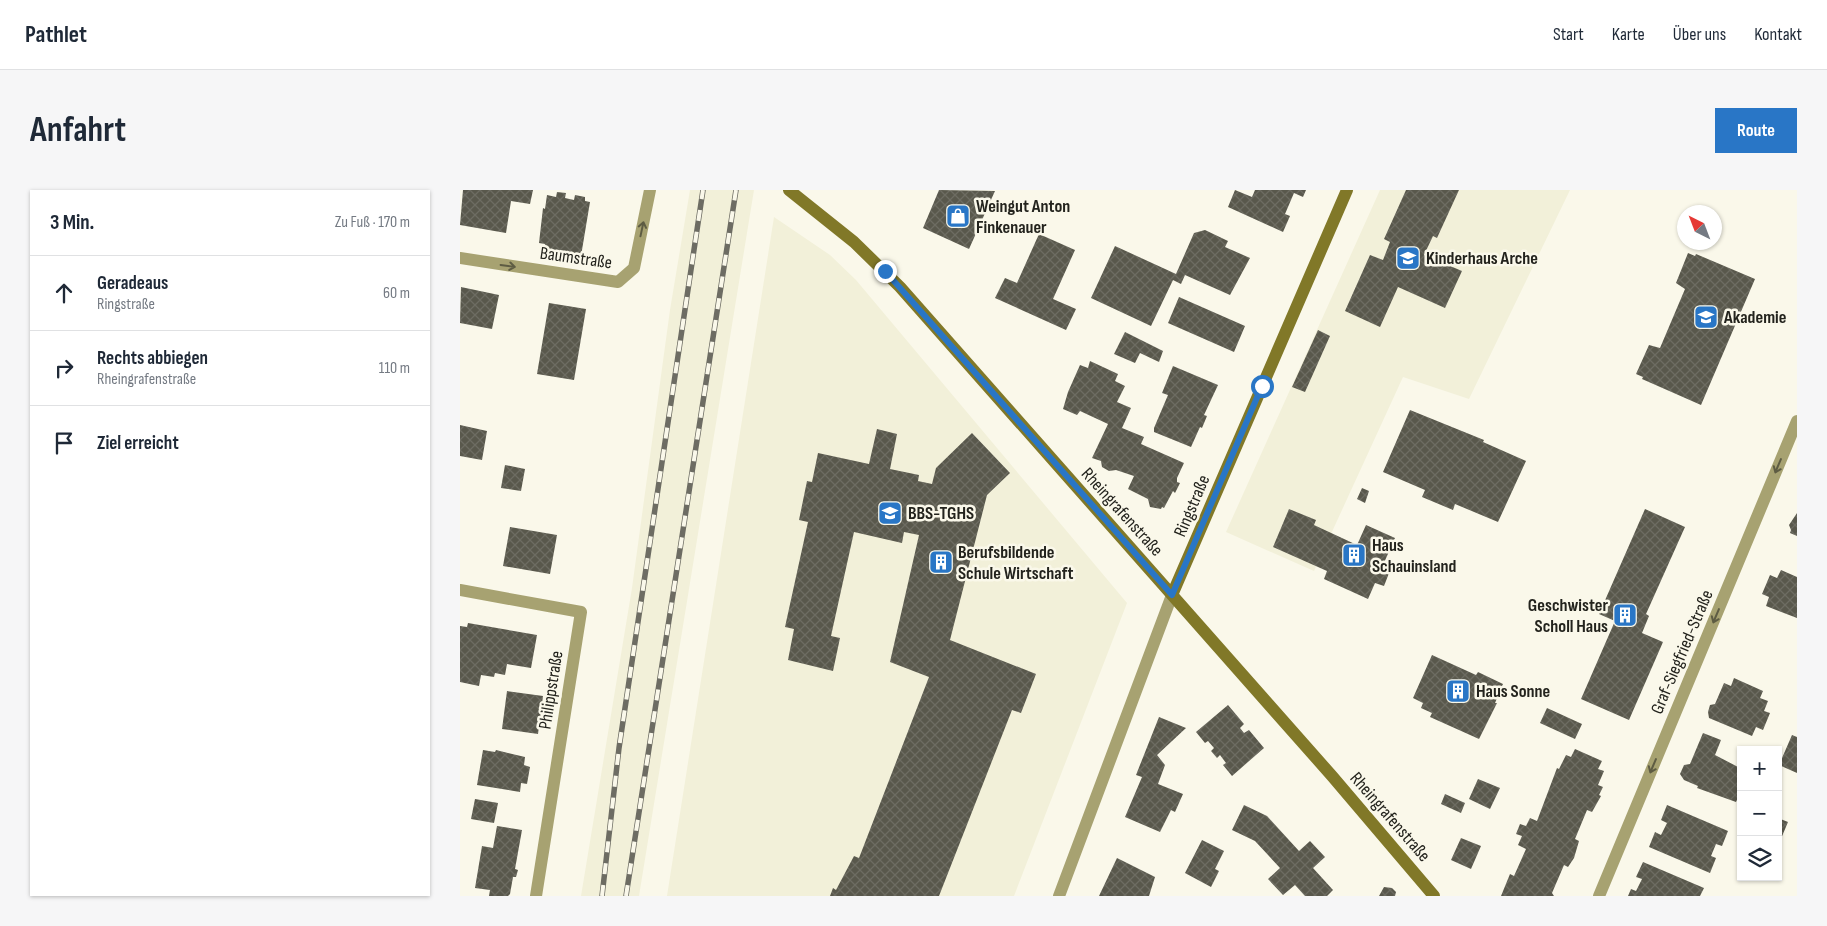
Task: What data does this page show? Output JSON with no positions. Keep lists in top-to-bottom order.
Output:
{
  "streets": {
    "street": [
      "Baumstraße",
      "Ringstraße",
      "Rheingrafenstraße",
      "Graf-Siegfried-Straße",
      "Philippstraße"
    ]
  },
  "crossings": [
    ["Ringstraße", "Rheingrafenstraße"]
  ],
  "one_way": ["Graf-Siegfried-Straße"],
  "places": {
    "shop": ["Weingut Anton Finkenauer"],
    "school or university": ["Kinderhaus Arche", "Akademie", "BBS-TGHS"],
    "building": [
      "Haus Schauinsland",
      "Berufsbildende Schule Wirtschaft",
      "Geschwister Scholl Haus",
      "Haus Sonne"
    ]
  },
  "north": "top left",
  "page": {
    "header": "Pathlet",
    "nav": [
      "Start",
      "Karte",
      "Über uns",
      "Kontakt"
    ],
    "buttons": "Route",
    "title": "Anfahrt",
    "heading": ["3 Min.", "Zu Fuß · 170 m"],
    "list": [
      ["Geradeaus", "Ringstraße", "60 m"],
      ["Rechts abbiegen", "Rheingrafenstraße", "110 m"],
      "Ziel erreicht"
    ],
    "map_buttons": ["+", "−"]
  }
}
